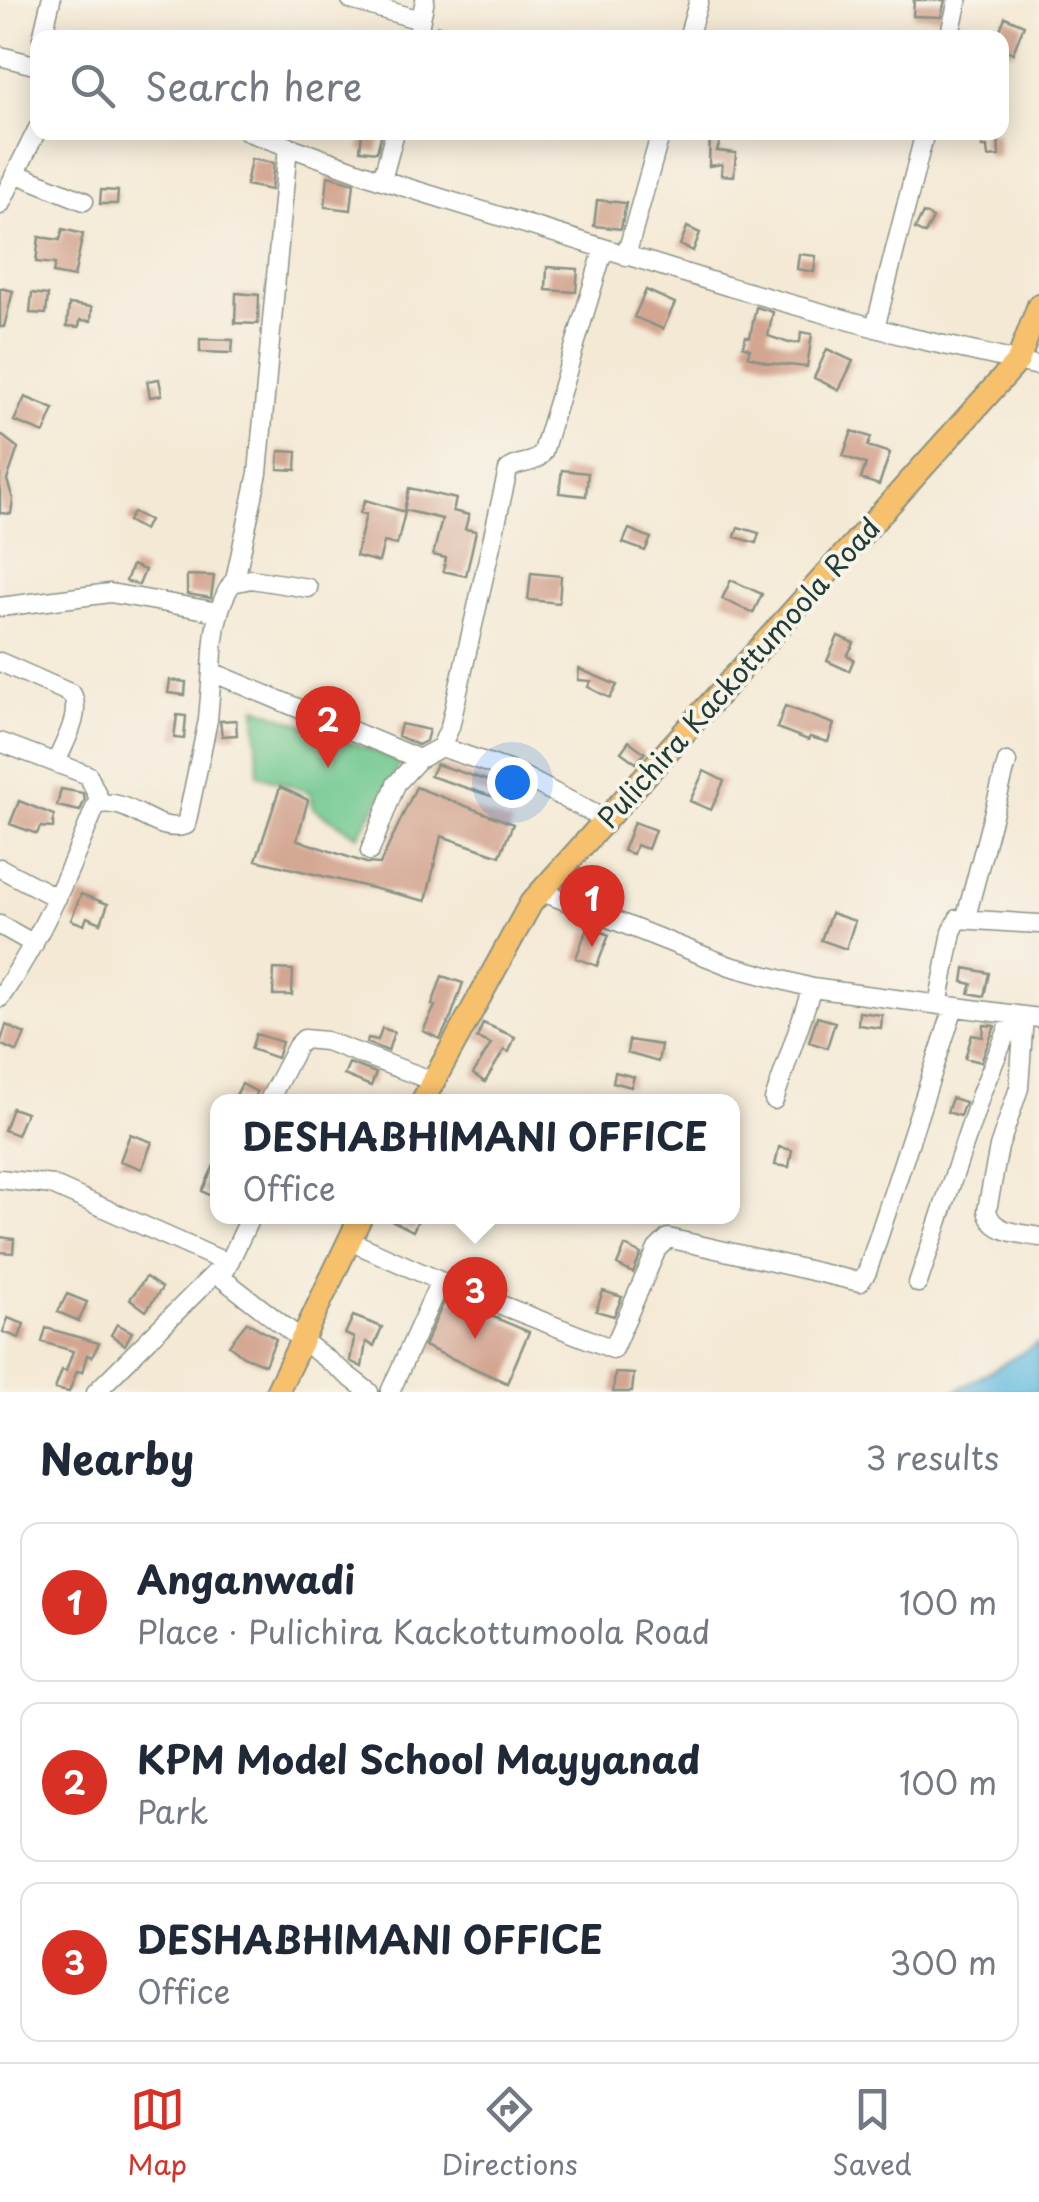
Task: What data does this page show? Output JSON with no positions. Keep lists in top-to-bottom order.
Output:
{
  "streets": {
    "main road": ["Pulichira Kackottumoola Road"]
  },
  "page": {
    "search": "Search here",
    "pins": ["2", "1", "3"],
    "popup": ["DESHABHIMANI OFFICE", "Office"],
    "heading": ["Nearby", "3 results"],
    "list": [
      {
        "mark": "1",
        "name": "Anganwadi",
        "note": "Place · Pulichira Kackottumoola Road",
        "value": "100 m"
      },
      {
        "mark": "2",
        "name": "KPM Model School Mayyanad",
        "note": "Park",
        "value": "100 m"
      },
      {
        "mark": "3",
        "name": "DESHABHIMANI OFFICE",
        "note": "Office",
        "value": "300 m"
      }
    ],
    "nav": ["Map", "Directions", "Saved"]
  }
}
